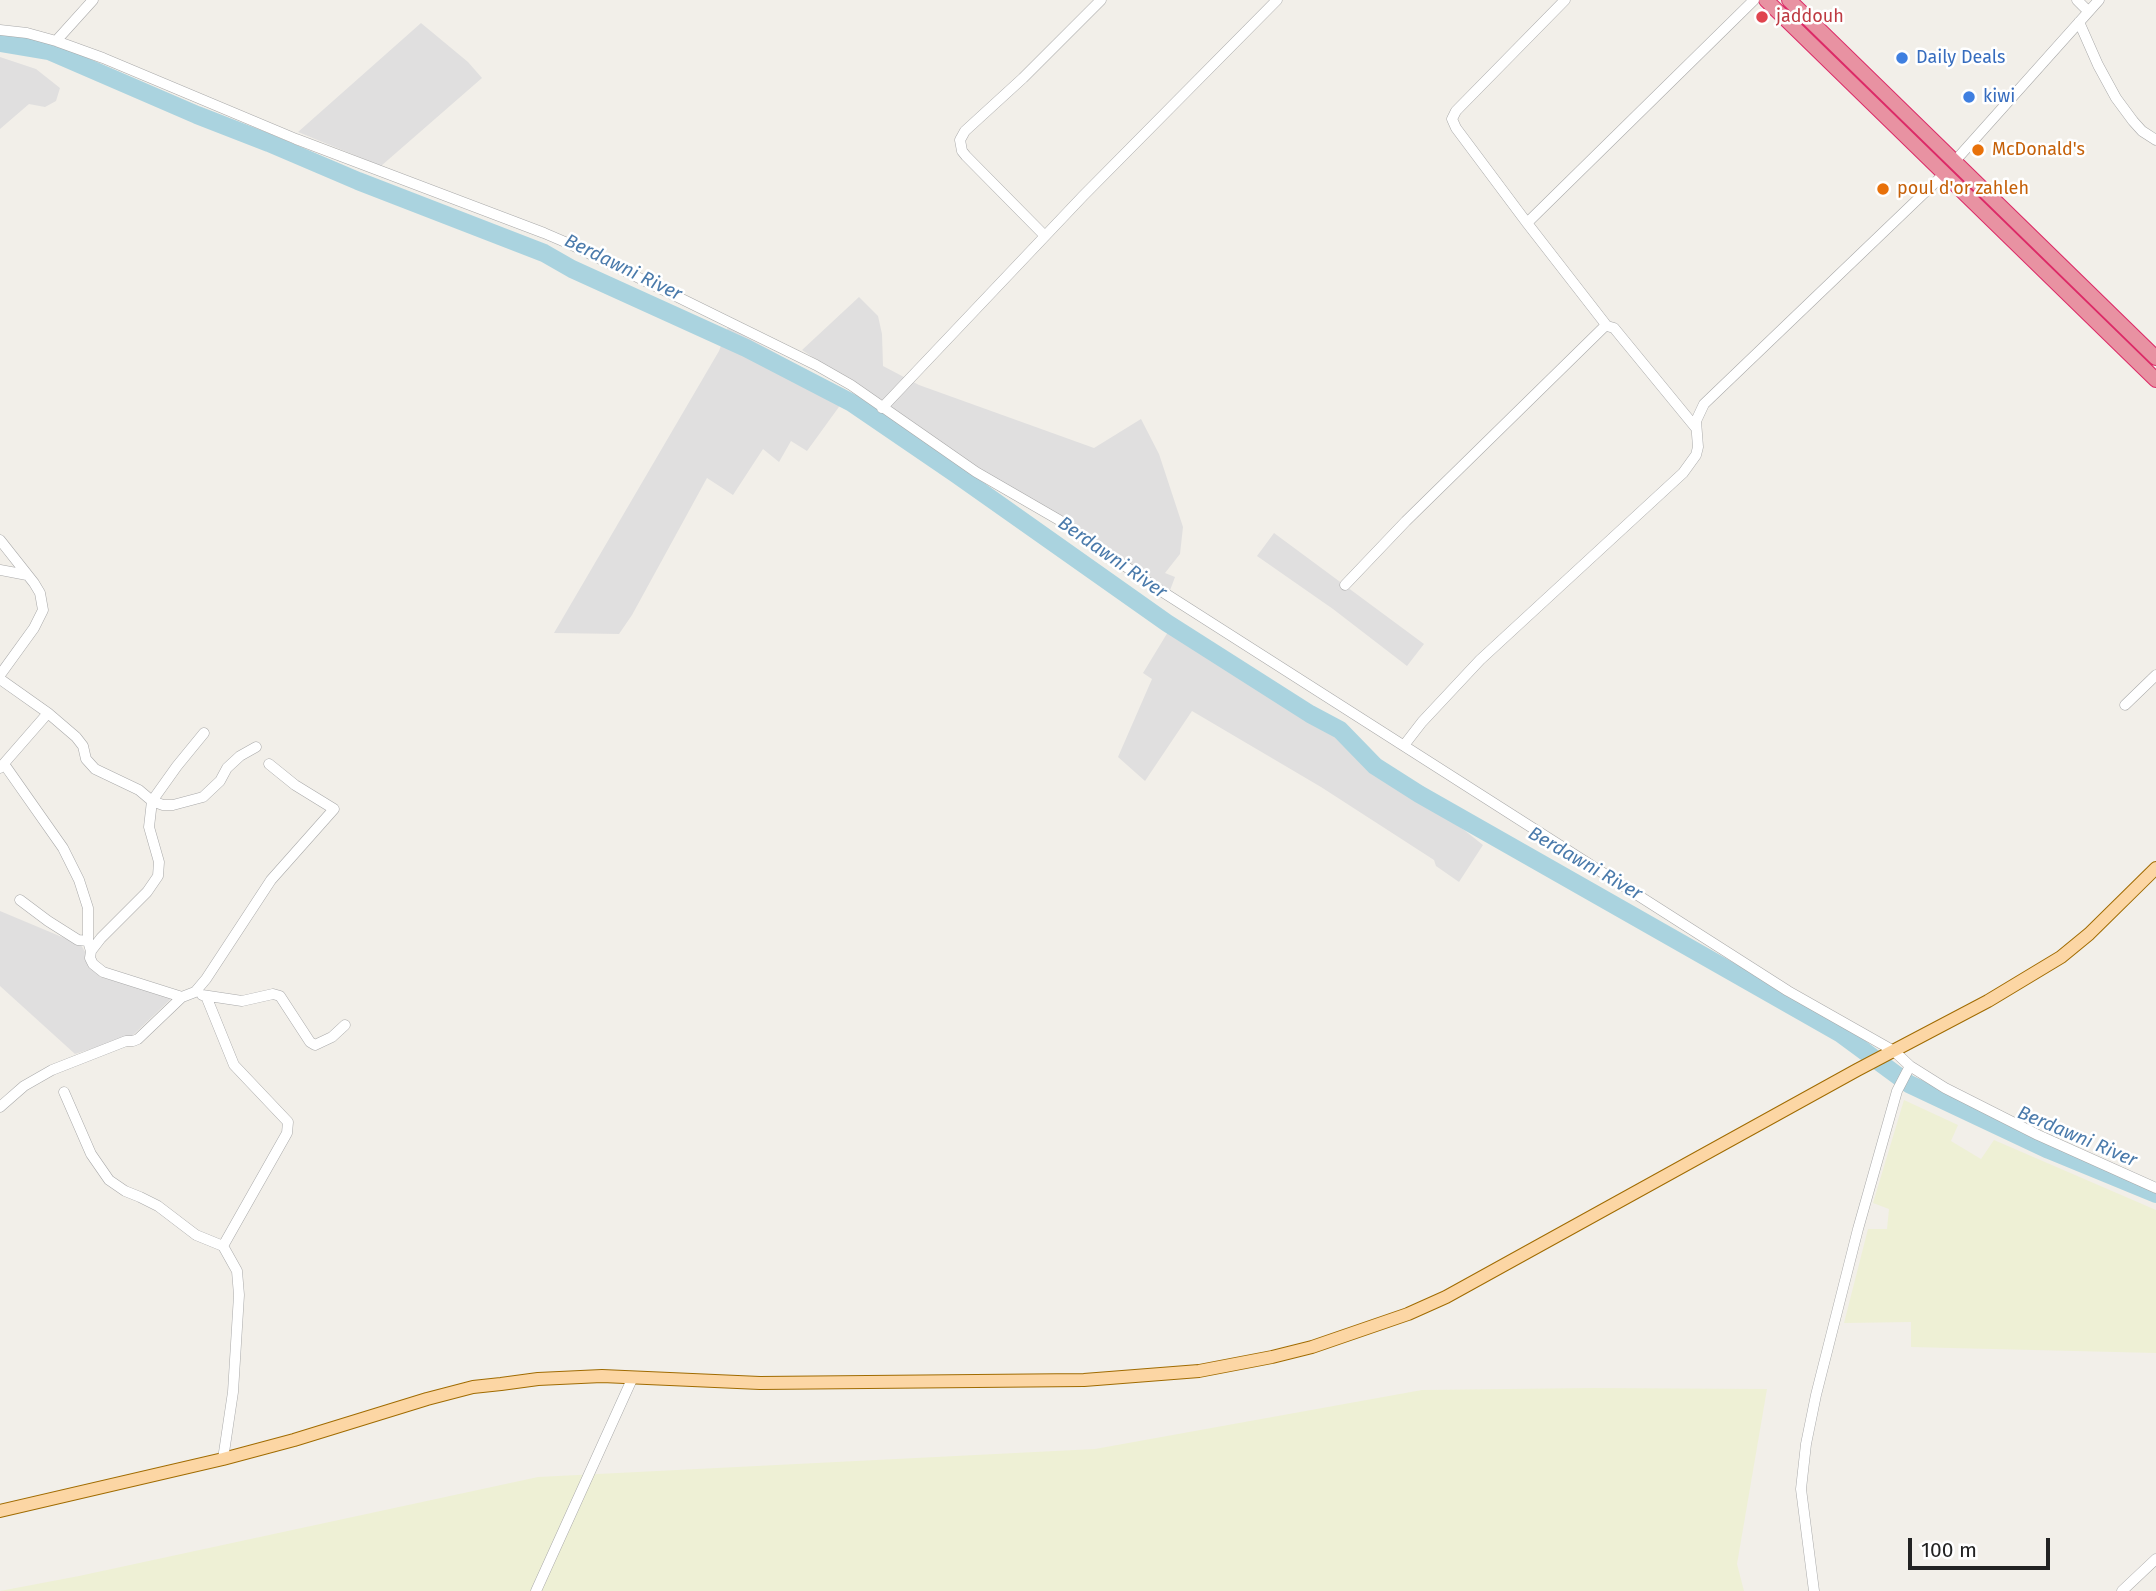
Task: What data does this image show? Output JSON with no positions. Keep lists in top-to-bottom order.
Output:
{
  "water": ["Berdawni River"],
  "places": [
    "jaddouh",
    "Daily Deals",
    "kiwi",
    "McDonald's",
    "poul d'or zahleh"
  ],
  "scale_bar": "100 m"
}
